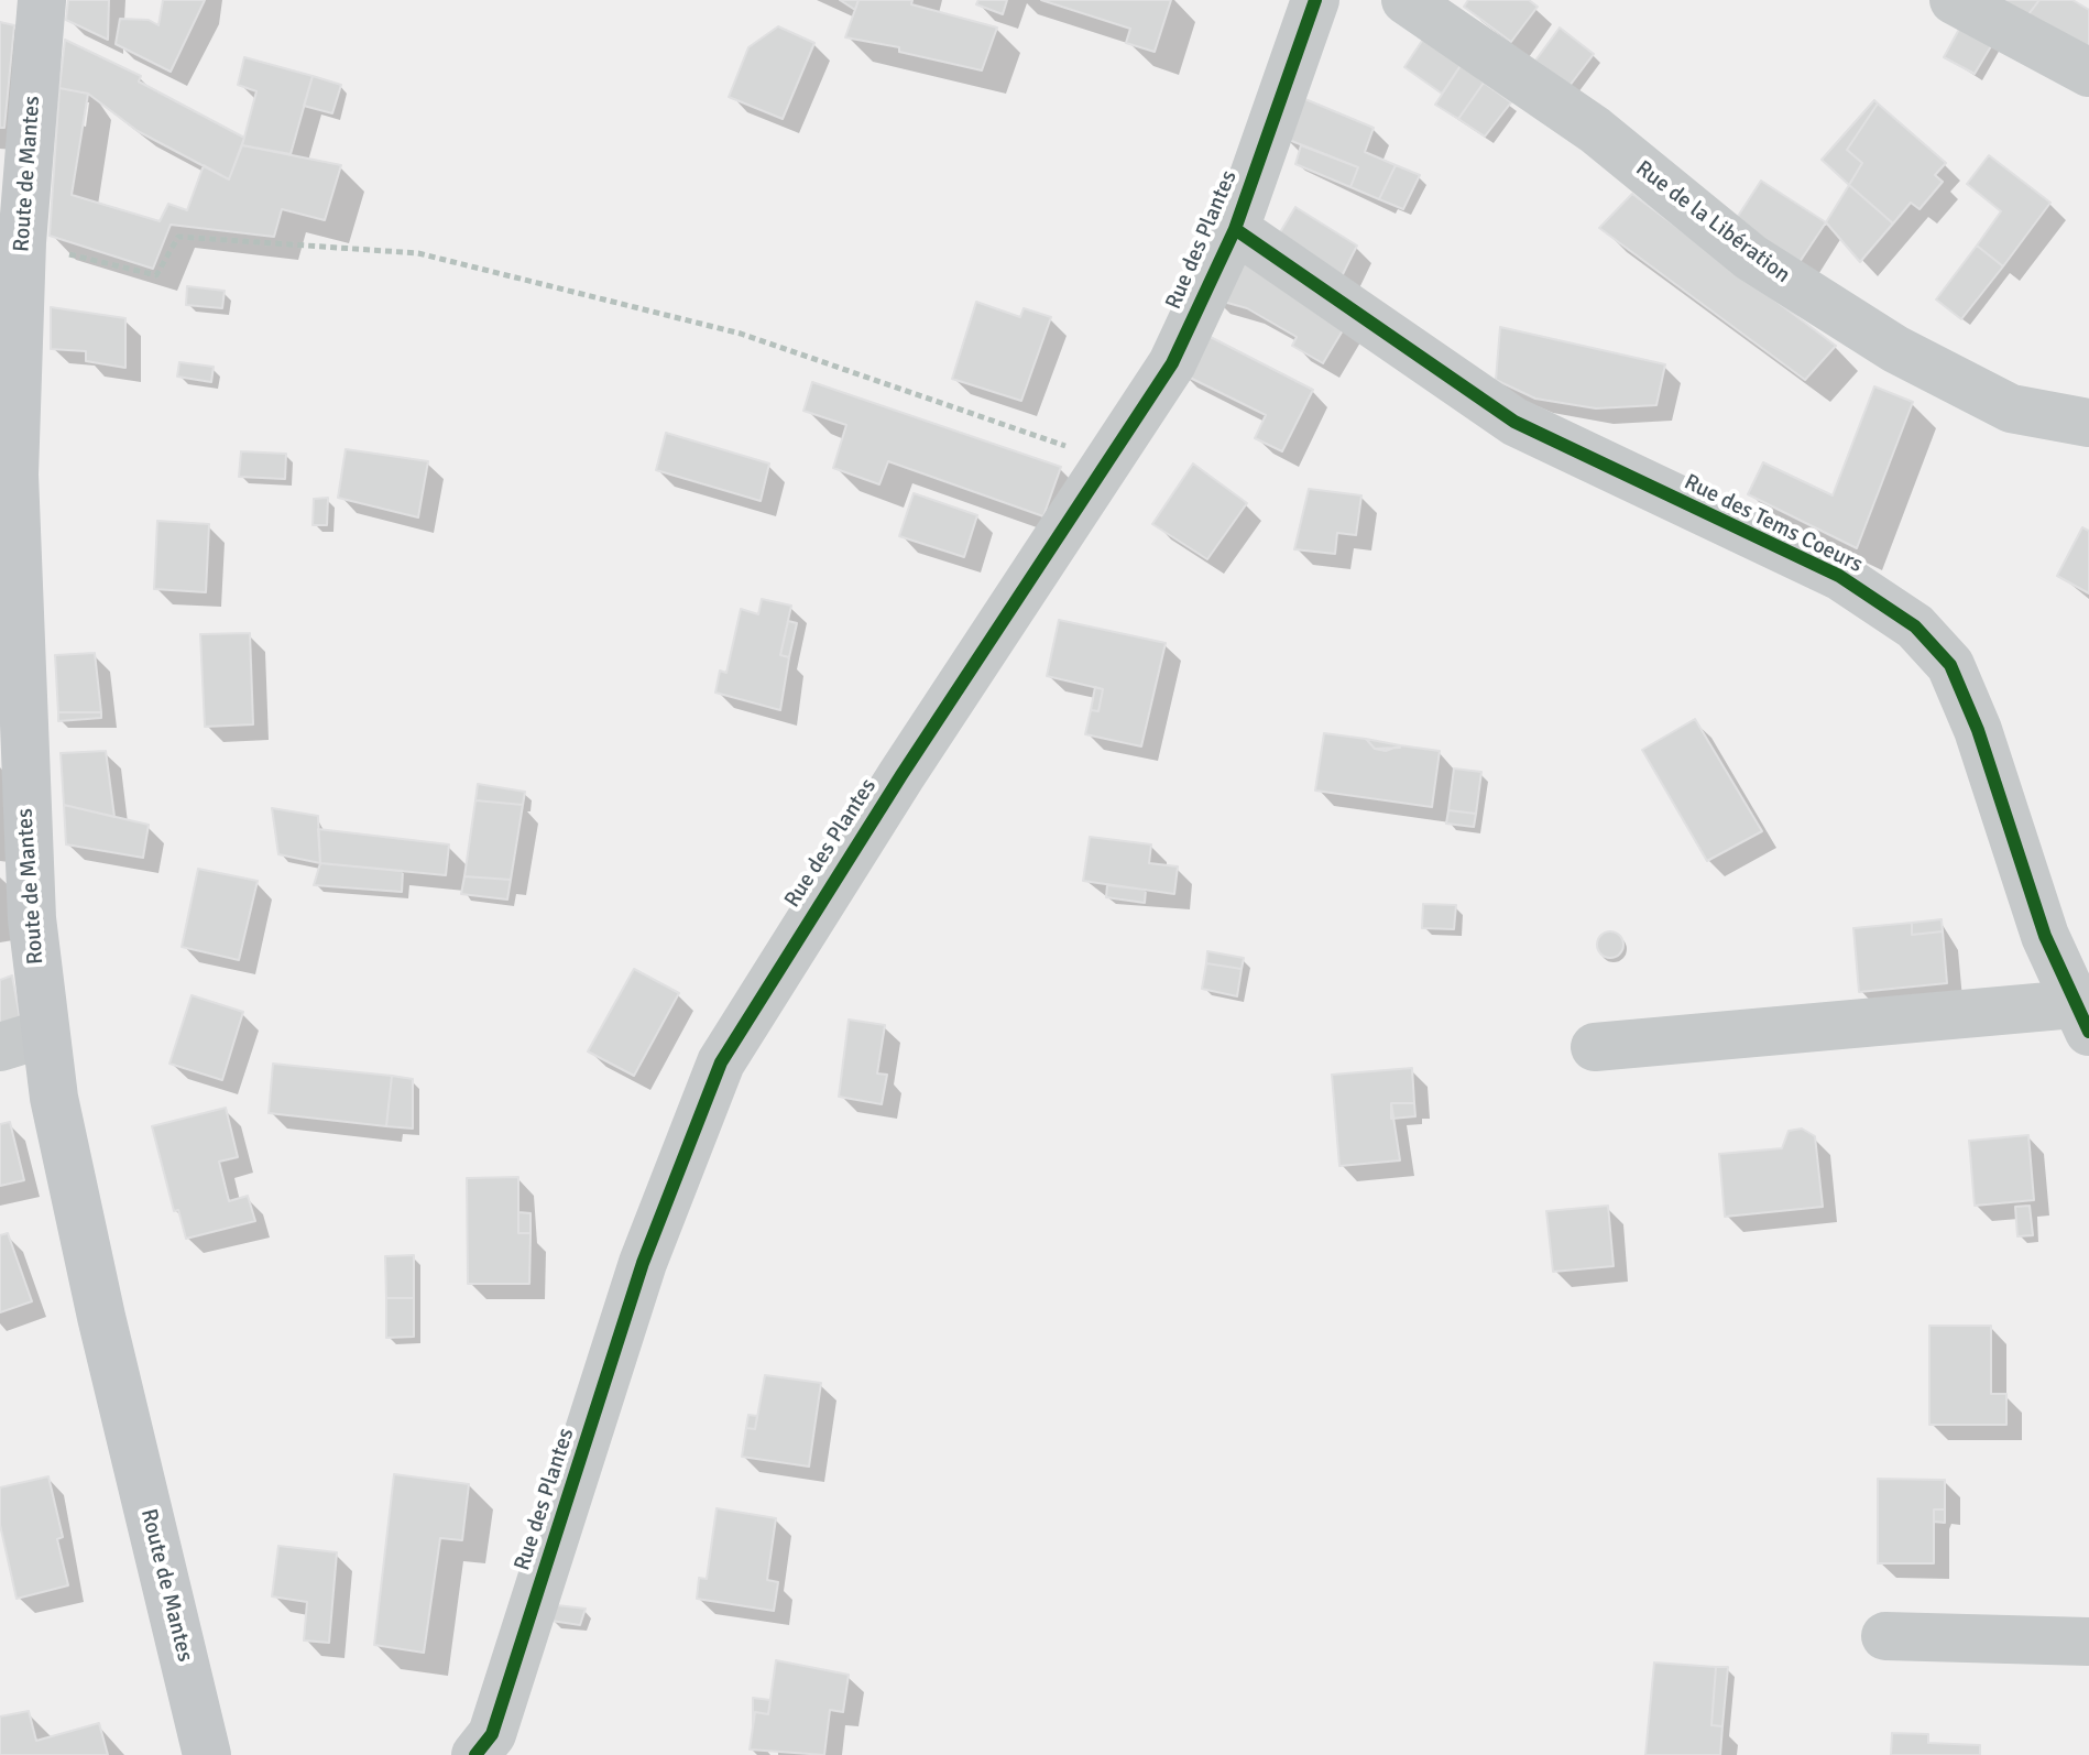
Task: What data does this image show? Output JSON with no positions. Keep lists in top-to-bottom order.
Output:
{
  "streets": {
    "main road": ["Route de Mantes"],
    "street": ["Rue de la Libération", "Rue des Plantes", "Rue des Tems Coeurs"]
  },
  "crossings": [
    ["Rue des Plantes", "Rue des Tems Coeurs"]
  ]
}
